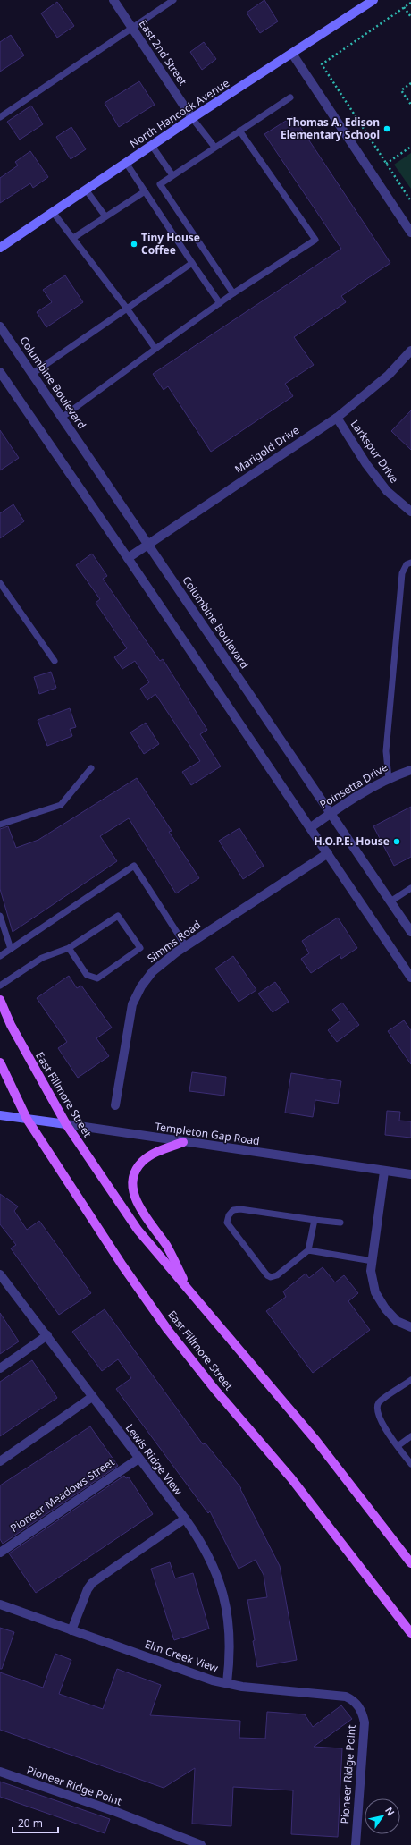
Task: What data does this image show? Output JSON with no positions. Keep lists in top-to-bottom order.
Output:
{
  "streets": {
    "main road": ["East Fillmore Street"],
    "street": [
      "East 2nd Street",
      "North Hancock Avenue",
      "Columbine Boulevard",
      "Marigold Drive",
      "Larkspur Drive",
      "Poinsetta Drive",
      "Simms Road",
      "Templeton Gap Road",
      "Lewis Ridge View",
      "Pioneer Meadows Street",
      "Elm Creek View",
      "Pioneer Ridge Point"
    ]
  },
  "crossings": [
    ["East 2nd Street", "North Hancock Avenue"],
    ["Columbine Boulevard", "Marigold Drive"],
    ["Columbine Boulevard", "Poinsetta Drive"],
    ["Marigold Drive", "Larkspur Drive"],
    ["East Fillmore Street", "Templeton Gap Road"],
    ["Lewis Ridge View", "Pioneer Meadows Street"],
    ["Lewis Ridge View", "Elm Creek View"],
    ["Elm Creek View", "Pioneer Ridge Point"]
  ],
  "places": ["Thomas A. Edison Elementary School", "Tiny House Coffee", "H.O.P.E. House"],
  "scale_bar": "20 m",
  "north": "top right"
}
